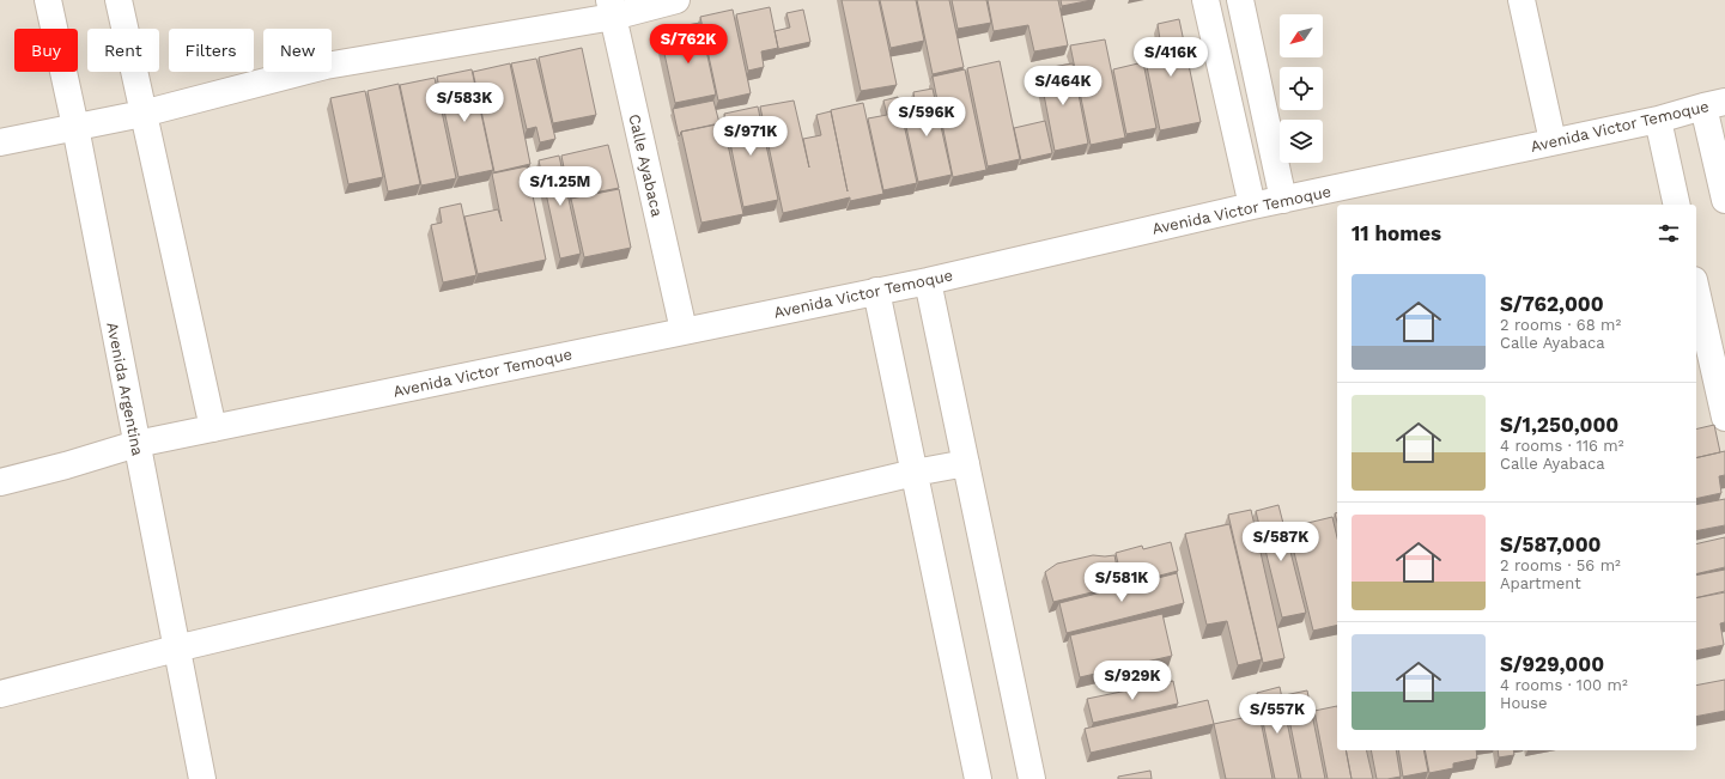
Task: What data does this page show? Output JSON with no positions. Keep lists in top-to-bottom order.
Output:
{
  "streets": {
    "street": ["Avenida Victor Temoque", "Calle Ayabaca", "Avenida Argentina"]
  },
  "crossings": [
    ["Avenida Victor Temoque", "Calle Ayabaca"],
    ["Avenida Victor Temoque", "Avenida Argentina"]
  ],
  "north": "bottom left",
  "page": {
    "price": [
      "S/762K",
      "S/416K",
      "S/464K",
      "S/583K",
      "S/596K",
      "S/971K",
      "S/1.25M",
      "S/587K",
      "S/581K",
      "S/929K",
      "S/557K"
    ],
    "chip": [
      "Buy",
      "Rent",
      "Filters",
      "New"
    ],
    "heading": "11 homes",
    "list": [
      {
        "name": "S/762,000",
        "note": "2 rooms · 68 m² · Calle Ayabaca"
      },
      {
        "name": "S/1,250,000",
        "note": "4 rooms · 116 m² · Calle Ayabaca"
      },
      {
        "name": "S/587,000",
        "note": "2 rooms · 56 m² · Apartment"
      },
      {
        "name": "S/929,000",
        "note": "4 rooms · 100 m² · House"
      }
    ]
  }
}
